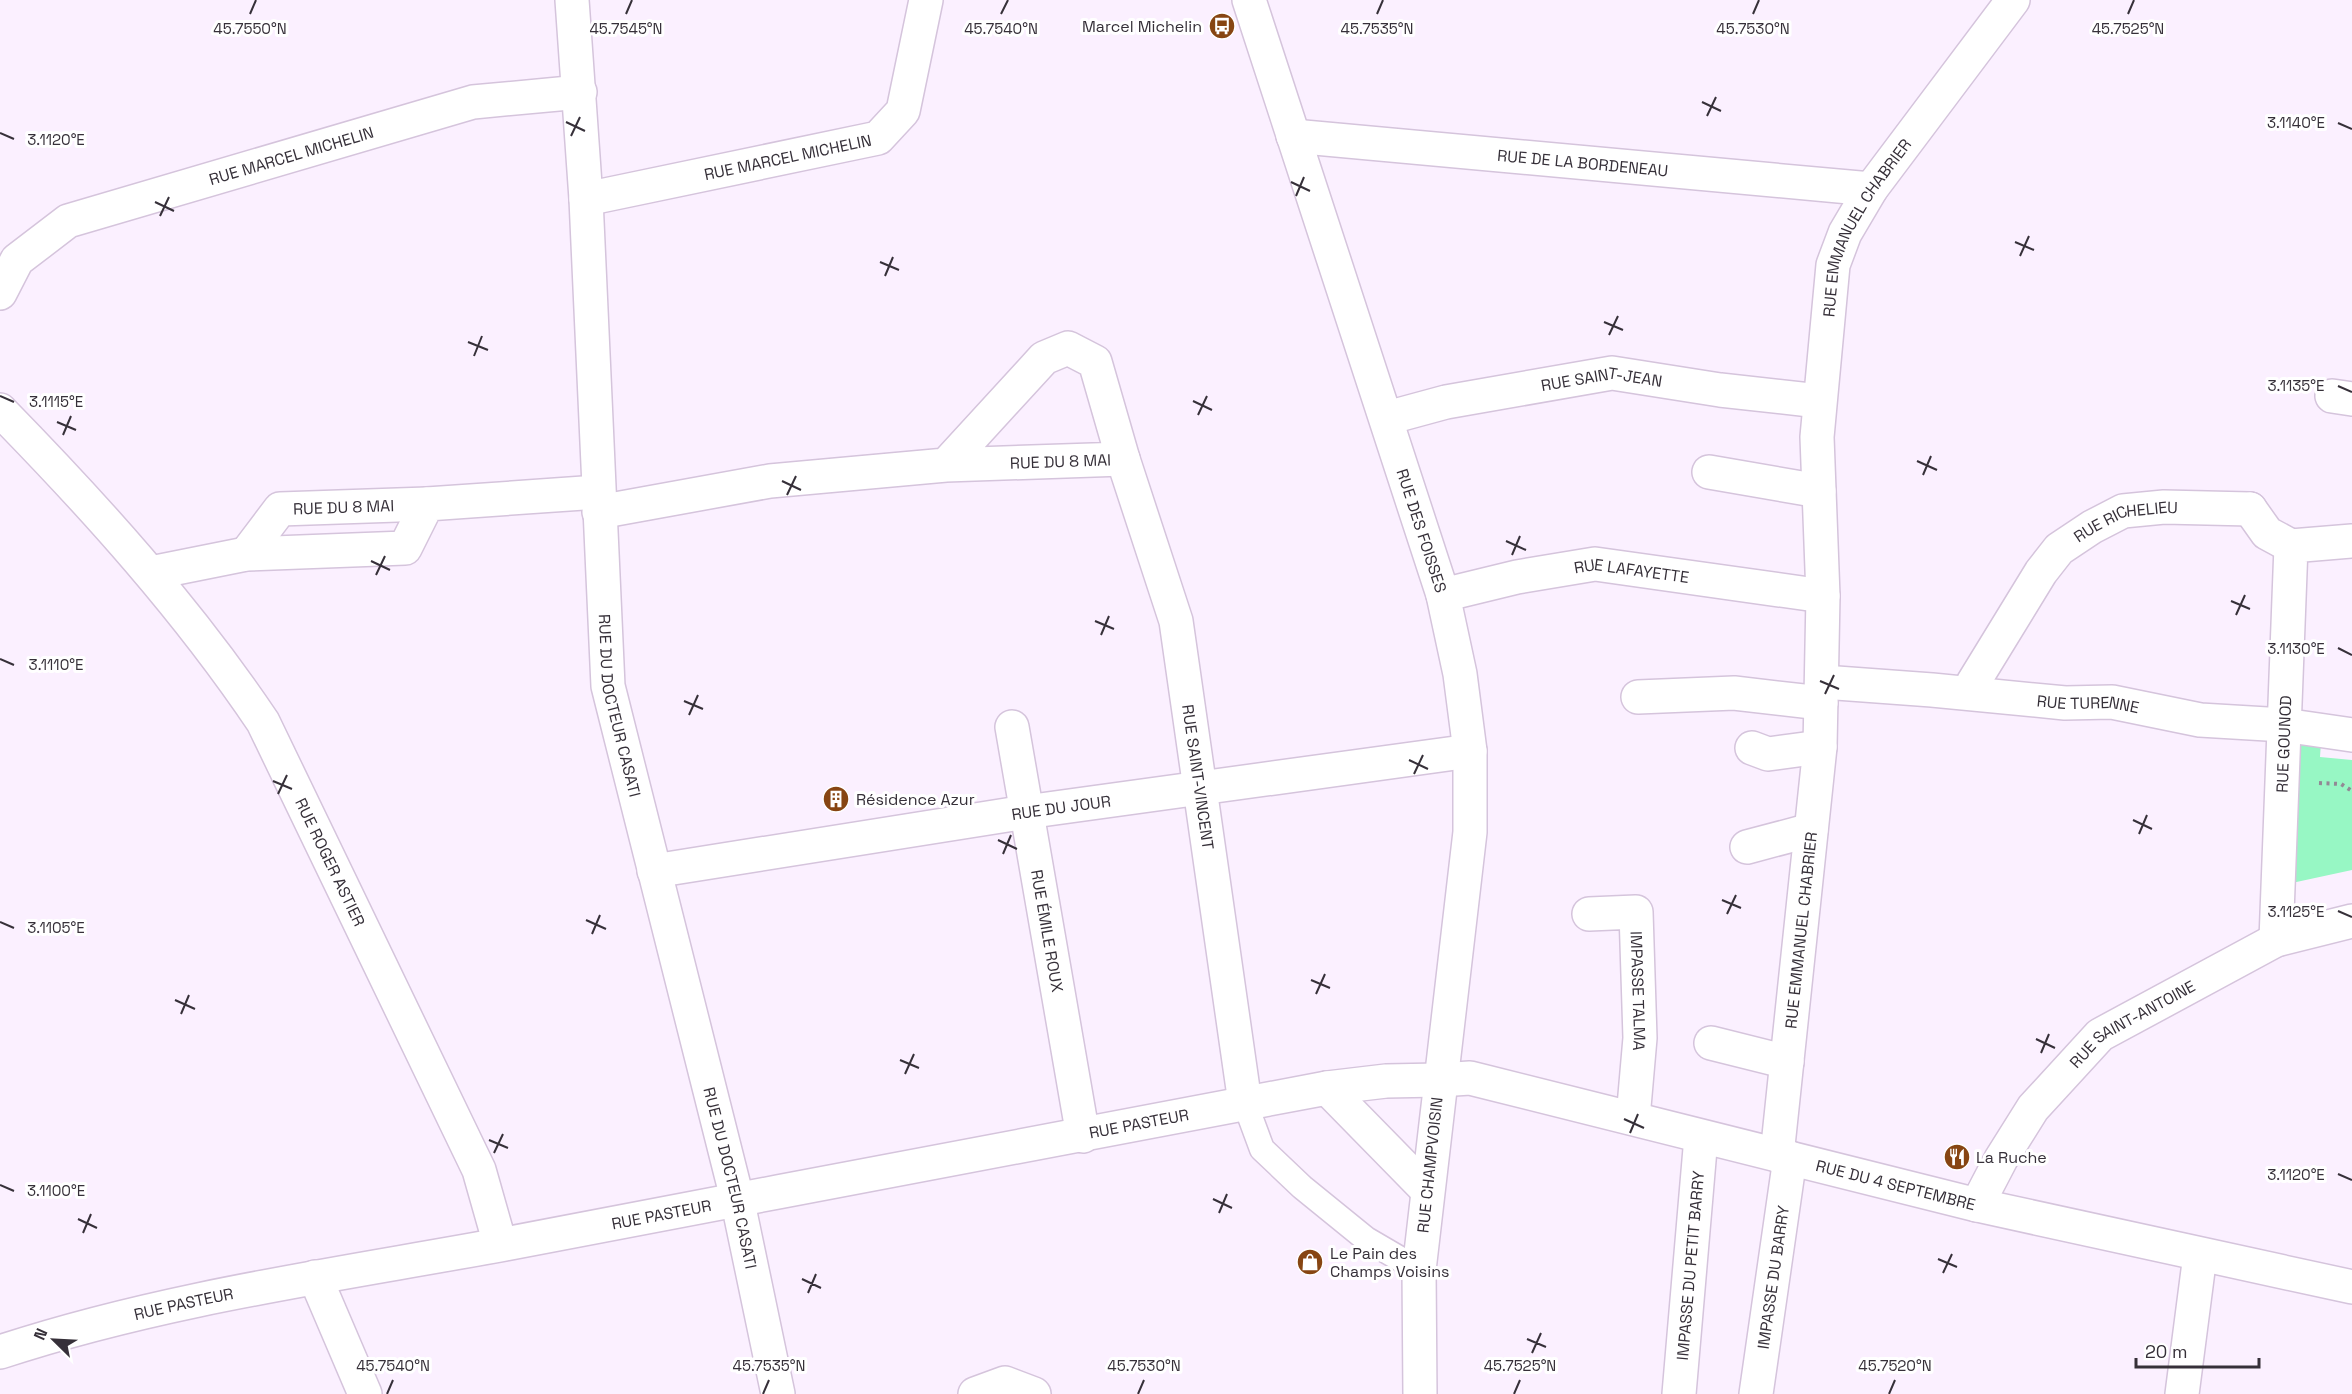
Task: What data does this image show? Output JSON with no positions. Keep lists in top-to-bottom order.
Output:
{
  "streets": {
    "street": [
      "RUE MARCEL MICHELIN",
      "RUE DE LA BORDENEAU",
      "RUE EMMANUEL CHABRIER",
      "RUE SAINT-JEAN",
      "RUE DU 8 MAI",
      "RUE RICHELIEU",
      "RUE DES FOISSES",
      "RUE LAFAYETTE",
      "RUE TURENNE",
      "RUE DU DOCTEUR CASATI",
      "RUE GOUNOD",
      "RUE SAINT-VINCENT",
      "RUE DU JOUR",
      "RUE ROGER ASTIER",
      "RUE ÉMILE ROUX",
      "IMPASSE TALMA",
      "RUE SAINT-ANTOINE",
      "RUE PASTEUR",
      "RUE CHAMPVOISIN",
      "RUE DU 4 SEPTEMBRE",
      "IMPASSE DU PETIT BARRY",
      "IMPASSE DU BARRY"
    ]
  },
  "crossings": [
    ["RUE MARCEL MICHELIN", "RUE DU DOCTEUR CASATI"],
    ["RUE DE LA BORDENEAU", "RUE EMMANUEL CHABRIER"],
    ["RUE DE LA BORDENEAU", "RUE DES FOISSES"],
    ["RUE EMMANUEL CHABRIER", "RUE SAINT-JEAN"],
    ["RUE EMMANUEL CHABRIER", "RUE LAFAYETTE"],
    ["RUE EMMANUEL CHABRIER", "RUE TURENNE"],
    ["RUE EMMANUEL CHABRIER", "RUE DU 4 SEPTEMBRE"],
    ["RUE EMMANUEL CHABRIER", "IMPASSE DU BARRY"],
    ["RUE SAINT-JEAN", "RUE DES FOISSES"],
    ["RUE DU 8 MAI", "RUE DU DOCTEUR CASATI"],
    ["RUE DU 8 MAI", "RUE SAINT-VINCENT"],
    ["RUE RICHELIEU", "RUE TURENNE"],
    ["RUE RICHELIEU", "RUE GOUNOD"],
    ["RUE DES FOISSES", "RUE LAFAYETTE"],
    ["RUE DES FOISSES", "RUE DU JOUR"],
    ["RUE DES FOISSES", "RUE PASTEUR"],
    ["RUE DES FOISSES", "RUE CHAMPVOISIN"],
    ["RUE DES FOISSES", "RUE DU 4 SEPTEMBRE"],
    ["RUE TURENNE", "RUE GOUNOD"],
    ["RUE DU DOCTEUR CASATI", "RUE DU JOUR"],
    ["RUE DU DOCTEUR CASATI", "RUE PASTEUR"],
    ["RUE GOUNOD", "RUE SAINT-ANTOINE"],
    ["RUE SAINT-VINCENT", "RUE DU JOUR"],
    ["RUE SAINT-VINCENT", "RUE PASTEUR"],
    ["RUE DU JOUR", "RUE ÉMILE ROUX"],
    ["RUE ROGER ASTIER", "RUE PASTEUR"],
    ["RUE ÉMILE ROUX", "RUE PASTEUR"],
    ["IMPASSE TALMA", "RUE DU 4 SEPTEMBRE"],
    ["RUE SAINT-ANTOINE", "RUE DU 4 SEPTEMBRE"],
    ["RUE PASTEUR", "RUE CHAMPVOISIN"],
    ["RUE PASTEUR", "RUE DU 4 SEPTEMBRE"],
    ["RUE CHAMPVOISIN", "RUE DU 4 SEPTEMBRE"],
    ["RUE DU 4 SEPTEMBRE", "IMPASSE DU PETIT BARRY"],
    ["RUE DU 4 SEPTEMBRE", "IMPASSE DU BARRY"]
  ],
  "places": {
    "bus stop": ["Marcel Michelin"],
    "building": ["Résidence Azur"],
    "restaurant": ["La Ruche"],
    "shop": ["Le Pain des Champs Voisins"]
  },
  "scale_bar": "20 m",
  "north": "top left",
  "coordinates": [
    "45.7550°N",
    "45.7545°N",
    "45.7540°N",
    "45.7530°N",
    "45.7525°N",
    "45.7535°N",
    "3.1140°E",
    "3.1120°E",
    "3.1135°E",
    "3.1115°E",
    "3.1130°E",
    "3.1110°E",
    "3.1125°E",
    "3.1105°E",
    "3.1100°E",
    "45.7520°N"
  ]
}
